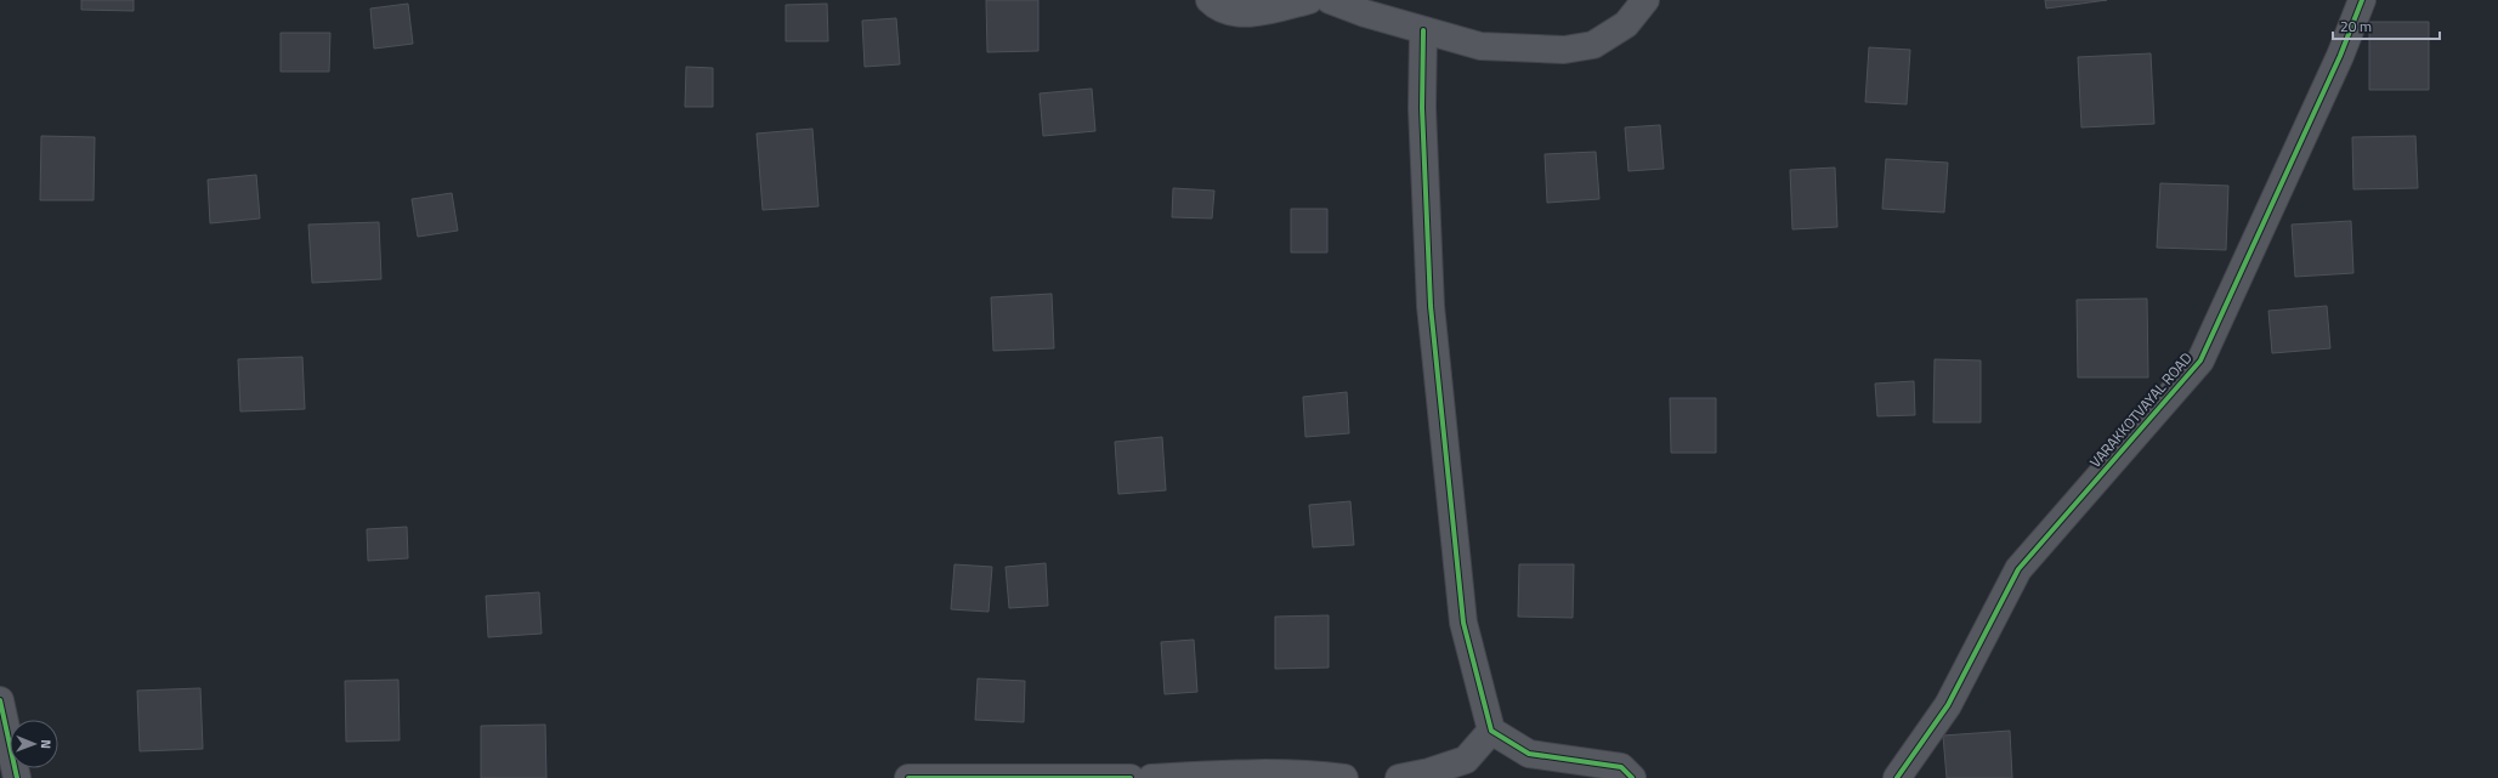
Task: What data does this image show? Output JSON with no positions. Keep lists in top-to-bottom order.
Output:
{
  "streets": {
    "street": ["VARAKKOTVAYAL ROAD"]
  },
  "scale_bar": "20 m",
  "north": "right"
}
